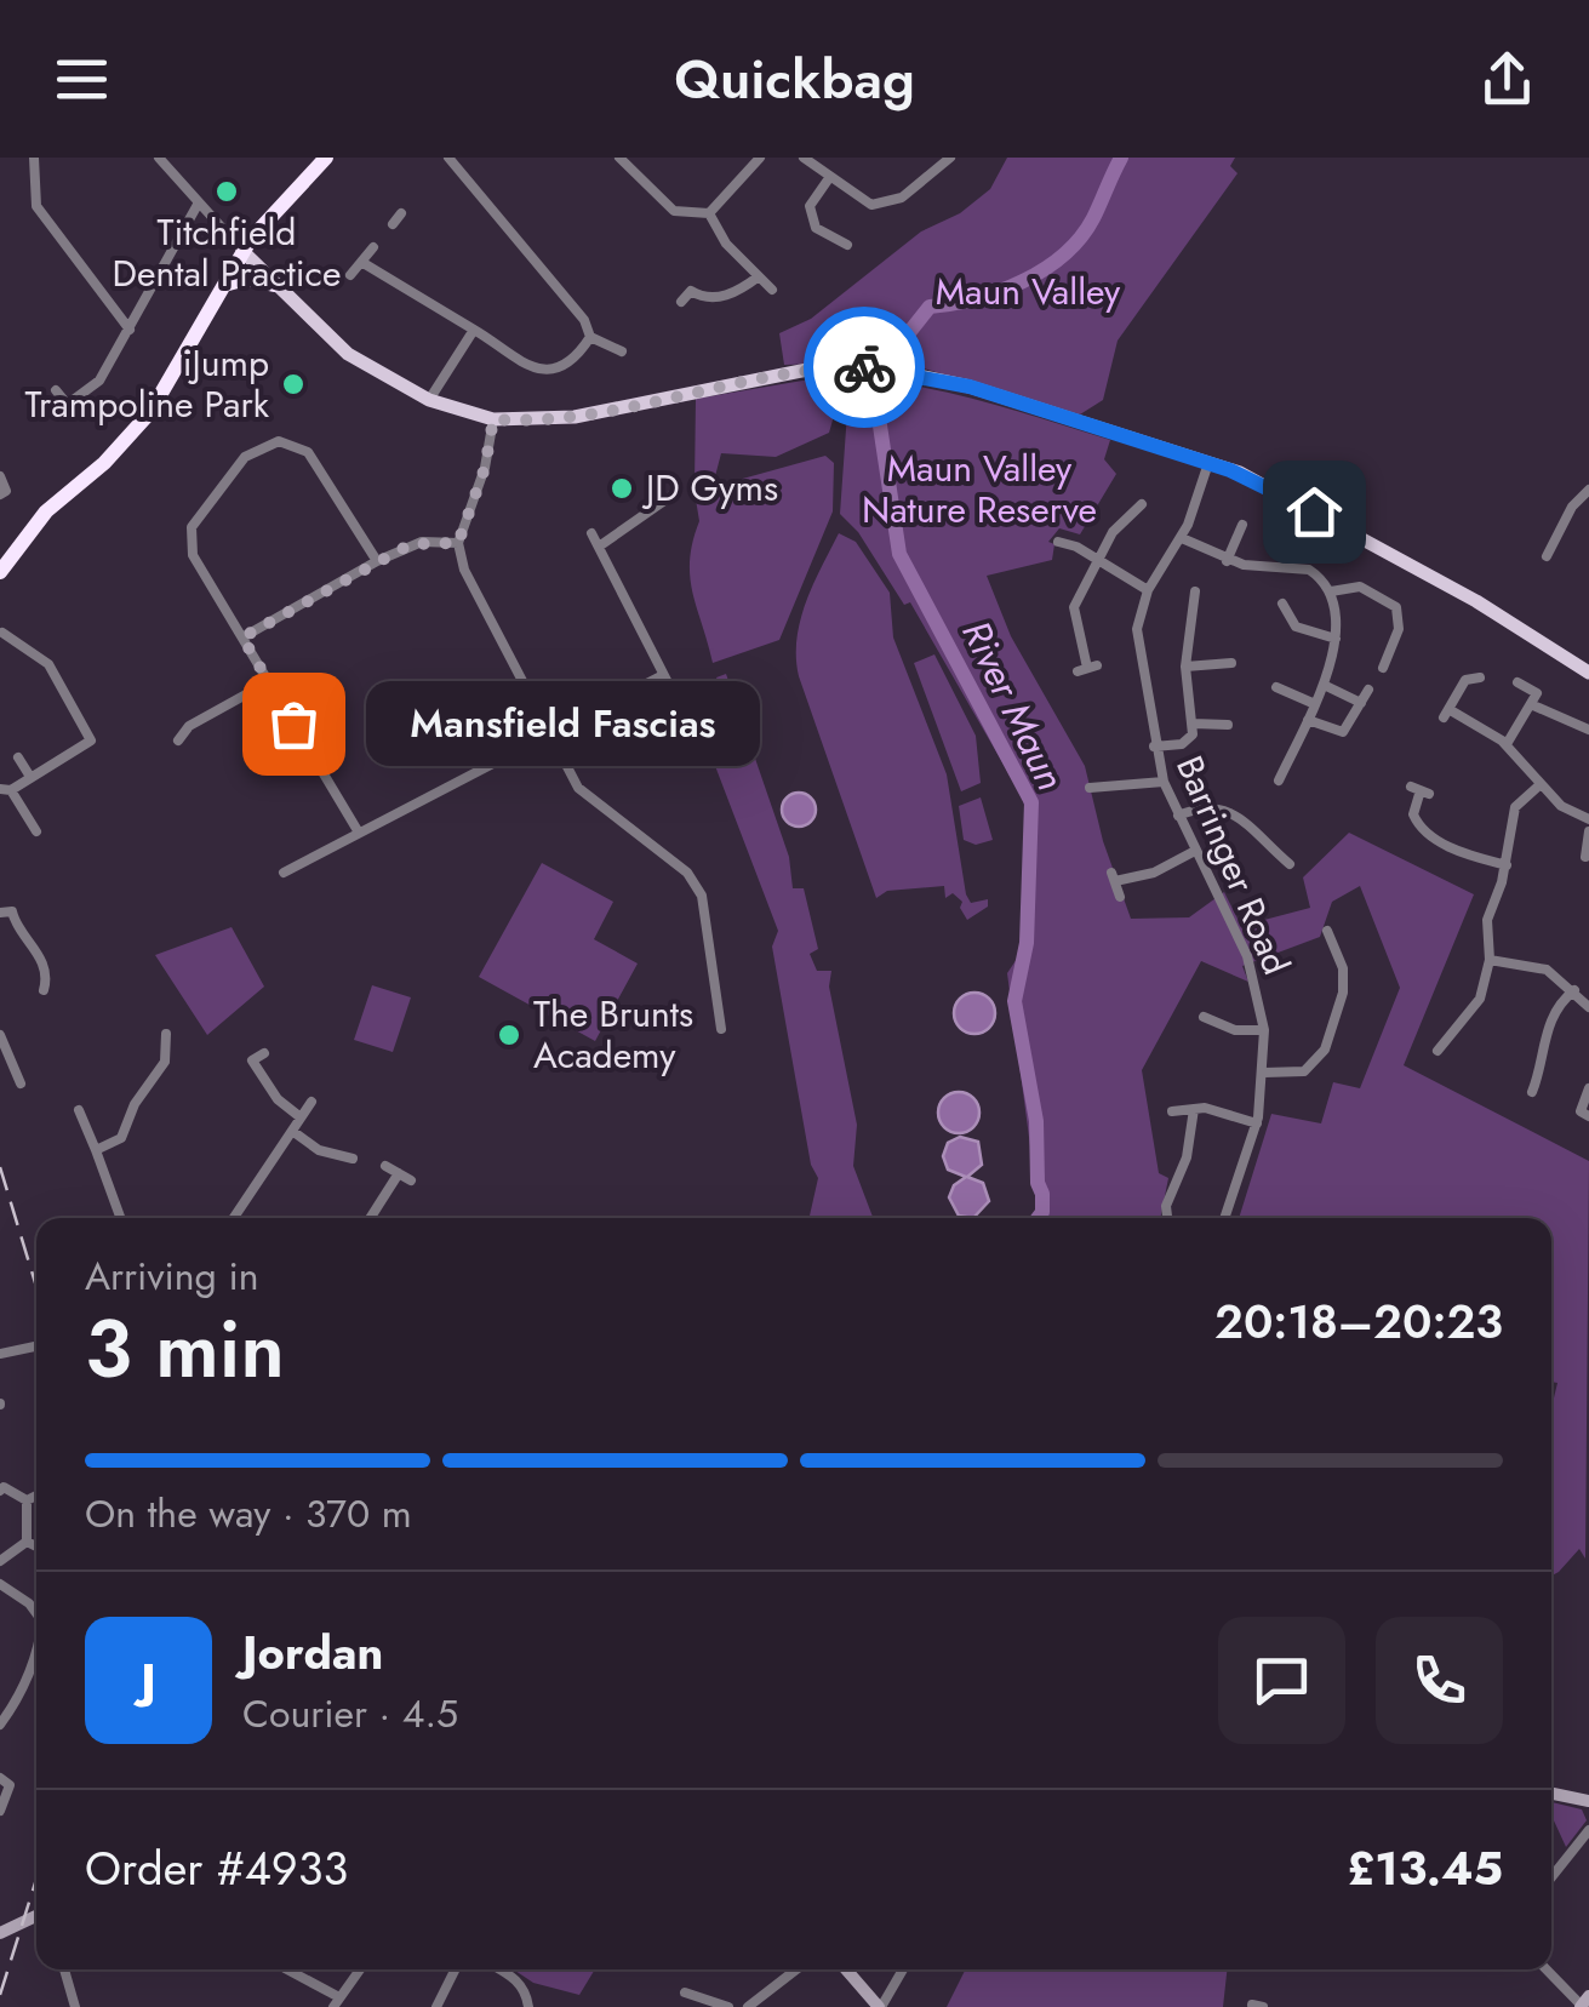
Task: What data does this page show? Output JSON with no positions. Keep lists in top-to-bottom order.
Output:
{
  "streets": {
    "street": ["Barringer Road"]
  },
  "water": ["River Maun"],
  "parks": ["Maun Valley", "Maun Valley Nature Reserve"],
  "places": [
    "Titchfield Dental Practice",
    "iJump Trampoline Park",
    "JD Gyms",
    "Mansfield Fascias",
    "The Brunts Academy"
  ],
  "page": {
    "header": "Quickbag",
    "bubble": "Mansfield Fascias",
    "heading": ["3 min", "Arriving in", "20:18–20:23"],
    "panel": [
      "Jordan",
      "Courier · 4.5",
      "Order #4933",
      "£13.45"
    ],
    "bar": "On the way · 370 m",
    "round": "J"
  }
}
